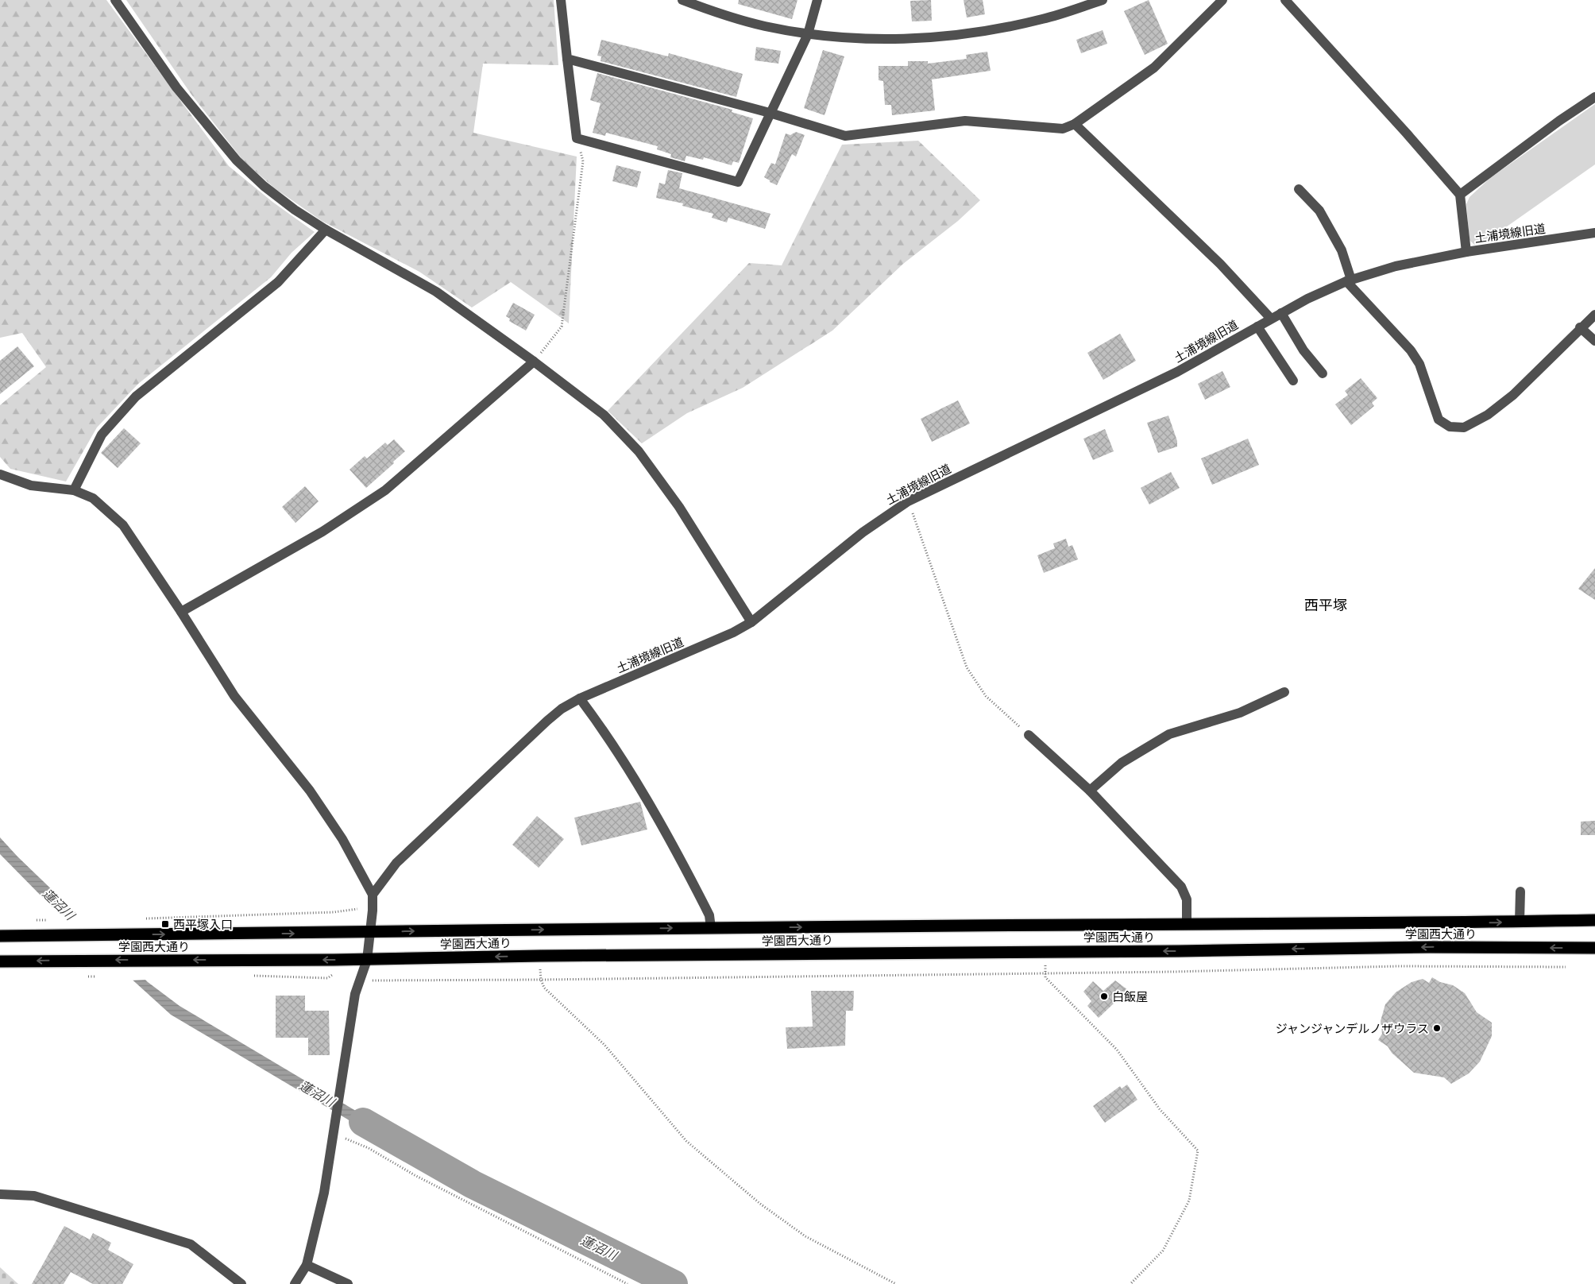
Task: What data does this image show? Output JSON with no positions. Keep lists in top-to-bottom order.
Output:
{
  "streets": {
    "highway": ["学園西大通り"],
    "street": ["土浦境線旧道"]
  },
  "districts": ["西平塚"],
  "water": ["蓮沼川"],
  "places": {
    "transit": ["西平塚入口"],
    "other": ["白飯屋", "ジャンジャンデルノザウラス"]
  }
}
